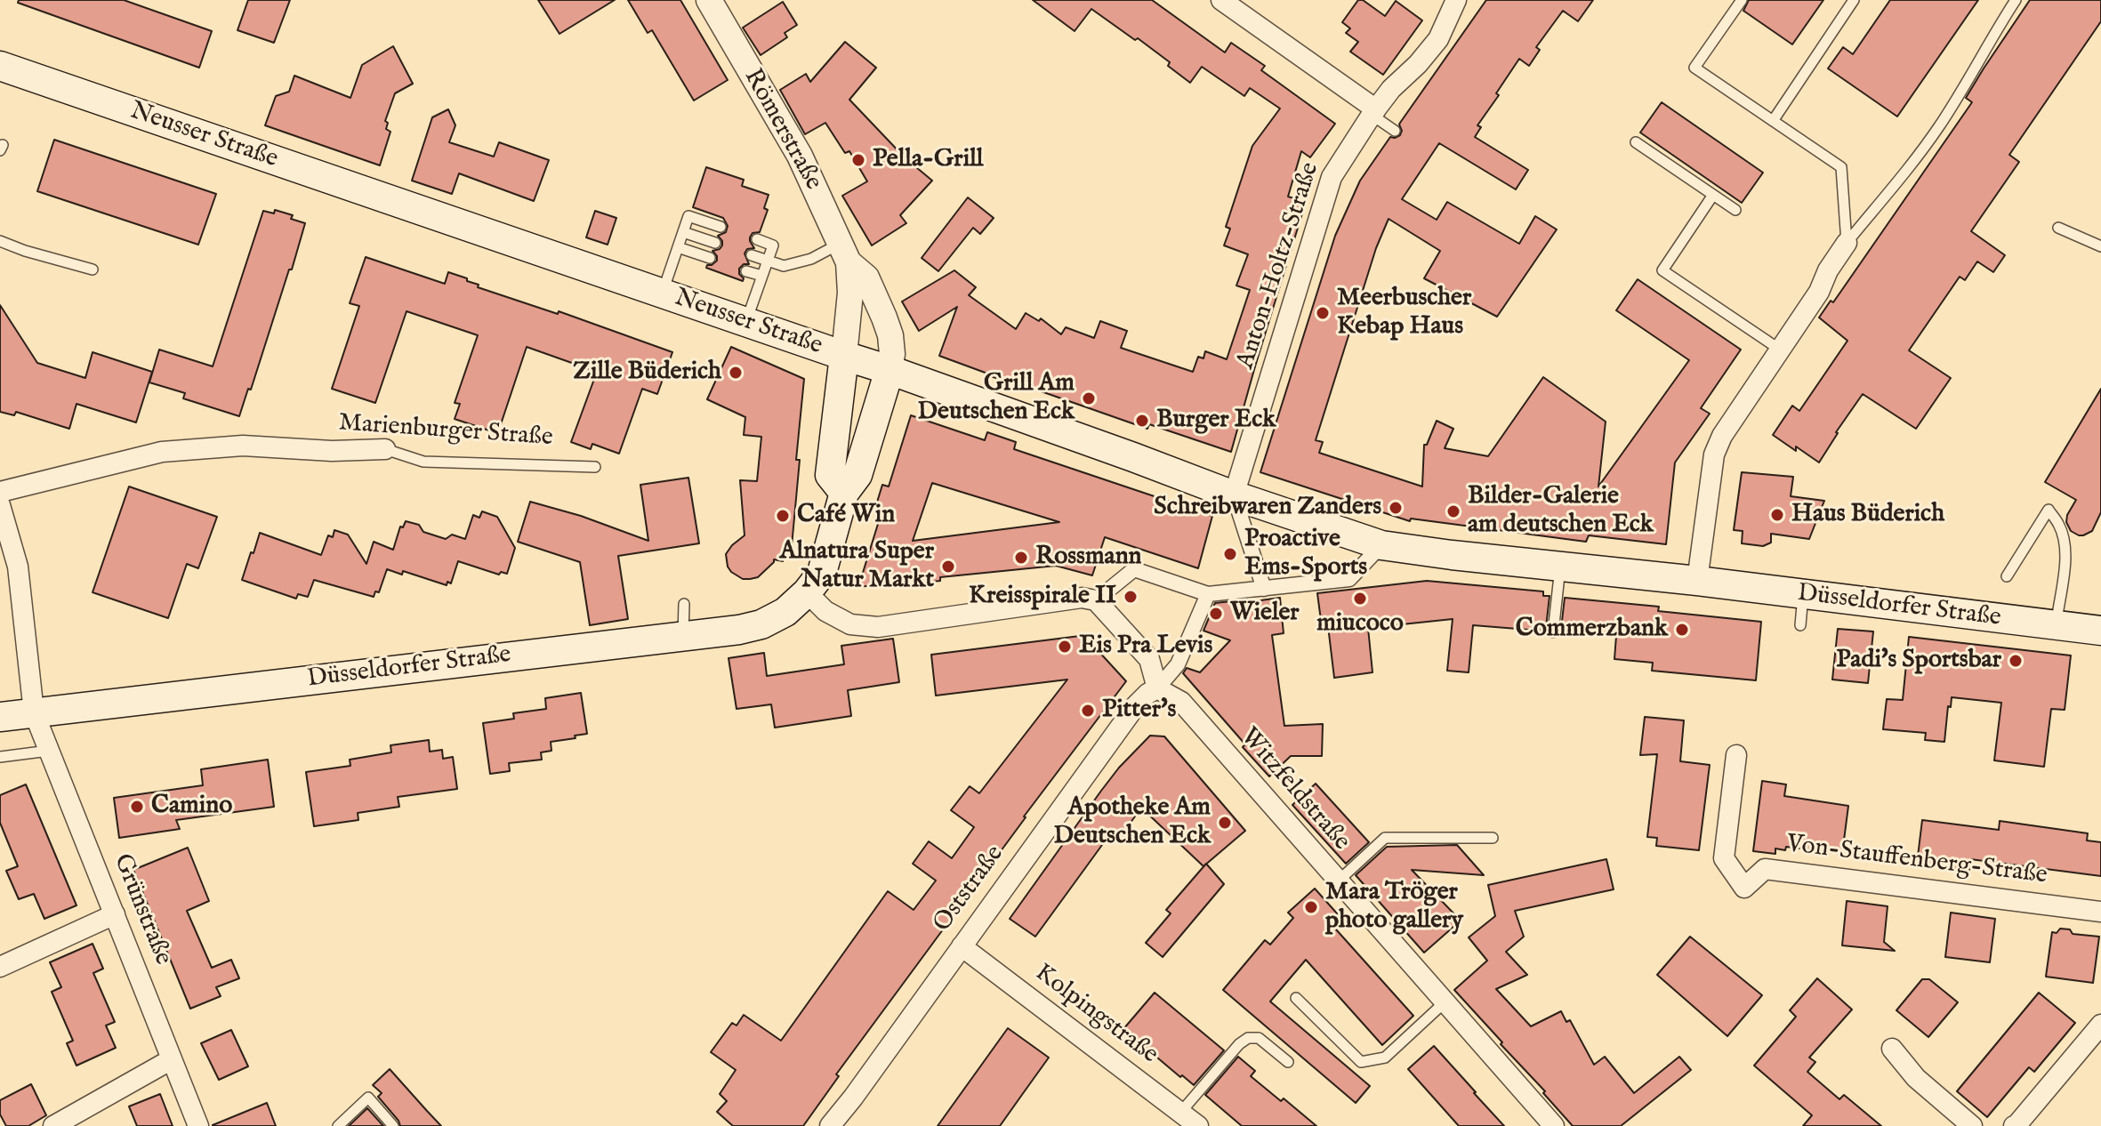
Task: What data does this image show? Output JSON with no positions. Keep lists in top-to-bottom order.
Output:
{
  "streets": {
    "main road": ["Neusser Straße", "Düsseldorfer Straße"],
    "street": [
      "Römerstraße",
      "Anton-Holtz-Straße",
      "Marienburger Straße",
      "Witzfeldstraße",
      "Von-Stauffenberg-Straße",
      "Oststraße",
      "Grünstraße",
      "Kolpingstraße"
    ]
  },
  "crossings": [
    ["Römerstraße", "Neusser Straße"],
    ["Römerstraße", "Düsseldorfer Straße"],
    ["Neusser Straße", "Anton-Holtz-Straße"],
    ["Neusser Straße", "Düsseldorfer Straße"],
    ["Düsseldorfer Straße", "Grünstraße"],
    ["Witzfeldstraße", "Oststraße"],
    ["Oststraße", "Kolpingstraße"]
  ],
  "places": [
    "Pella-Grill",
    "Meerbuscher Kebap Haus",
    "Zille Büderich",
    "Grill Am Deutschen Eck",
    "Burger Eck",
    "Schreibwaren Zanders",
    "Bilder-Galerie am deutschen Eck",
    "Haus Büderich",
    "Café Win",
    "Proactive Ems-Sports",
    "Rossmann",
    "Alnatura Super Natur Markt",
    "Kreisspirale II",
    "miucoco",
    "Wieler",
    "Commerzbank",
    "Eis Pra Levis",
    "Padi's Sportsbar",
    "Pitter's",
    "Camino",
    "Apotheke Am Deutschen Eck",
    "Mara Tröger photo gallery"
  ]
}
